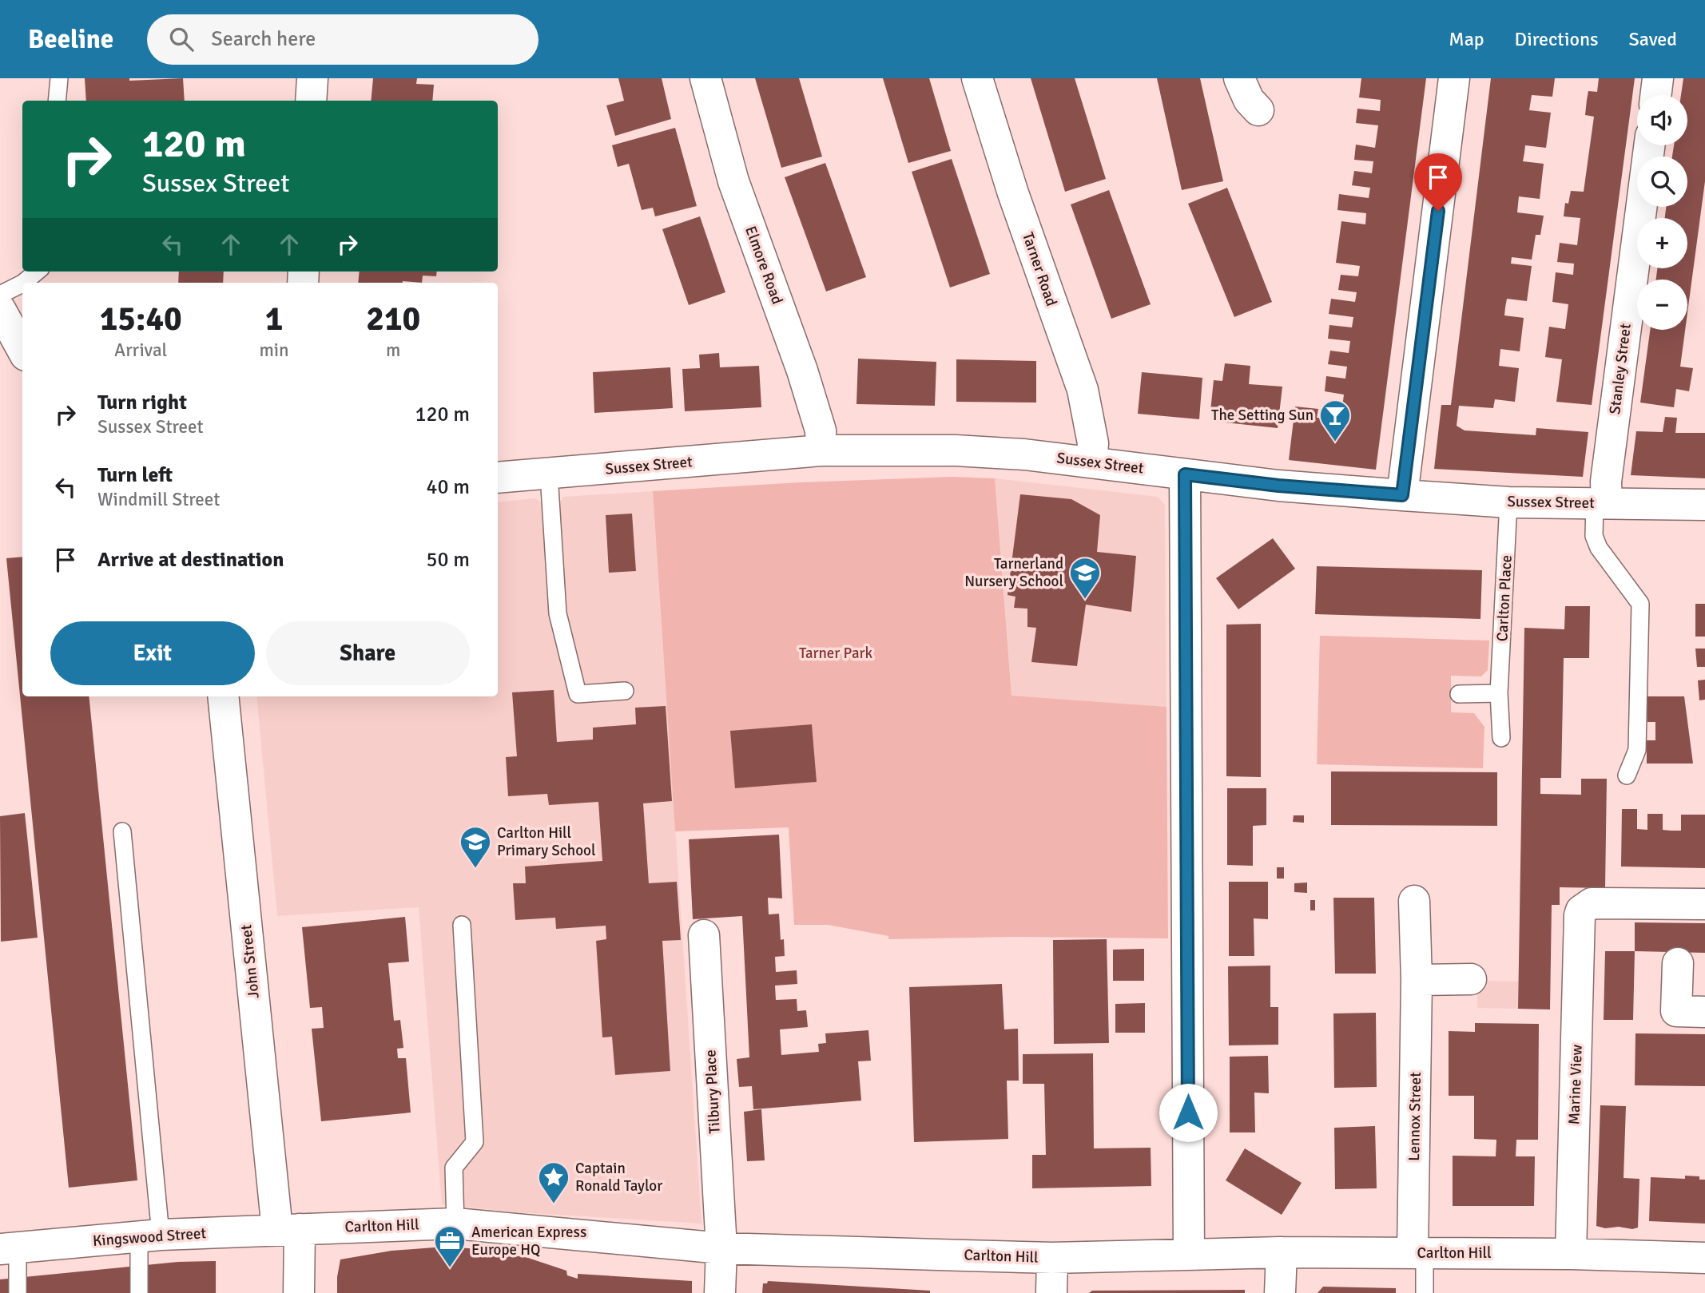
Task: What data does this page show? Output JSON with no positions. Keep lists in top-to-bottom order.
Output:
{
  "streets": {
    "street": [
      "Elmore Road",
      "Tarner Road",
      "Stanley Street",
      "Sussex Street",
      "John Street",
      "Marine View",
      "Tilbury Place",
      "Lennox Street",
      "Carlton Hill",
      "Kingswood Street"
    ],
    "lane": ["Carlton Place"]
  },
  "crossings": [
    ["Elmore Road", "Sussex Street"],
    ["Tarner Road", "Sussex Street"],
    ["Stanley Street", "Sussex Street"],
    ["Sussex Street", "Carlton Place"],
    ["John Street", "Carlton Hill"],
    ["John Street", "Kingswood Street"],
    ["Marine View", "Carlton Hill"],
    ["Tilbury Place", "Carlton Hill"],
    ["Lennox Street", "Carlton Hill"],
    ["Carlton Hill", "Kingswood Street"]
  ],
  "parks": ["Tarner Park"],
  "places": {
    "bar": ["The Setting Sun"],
    "school or university": ["Tarnerland Nursery School", "Carlton Hill Primary School"],
    "place": ["Captain Ronald Taylor"],
    "office": ["American Express Europe HQ"]
  },
  "page": {
    "header": "Beeline",
    "search": "Search here",
    "nav": ["Map", "Directions", "Saved"],
    "map_buttons": ["+", "−"],
    "turn": ["120 m", "Sussex Street"],
    "eta": [
      "15:40",
      "Arrival",
      "1",
      "min",
      "210",
      "m"
    ],
    "list": [
      {
        "name": "Turn right",
        "note": "Sussex Street",
        "value": "120 m"
      },
      {
        "name": "Turn left",
        "note": "Windmill Street",
        "value": "40 m"
      },
      {
        "name": "Arrive at destination",
        "value": "50 m"
      }
    ],
    "buttons": ["Exit", "Share"]
  }
}
